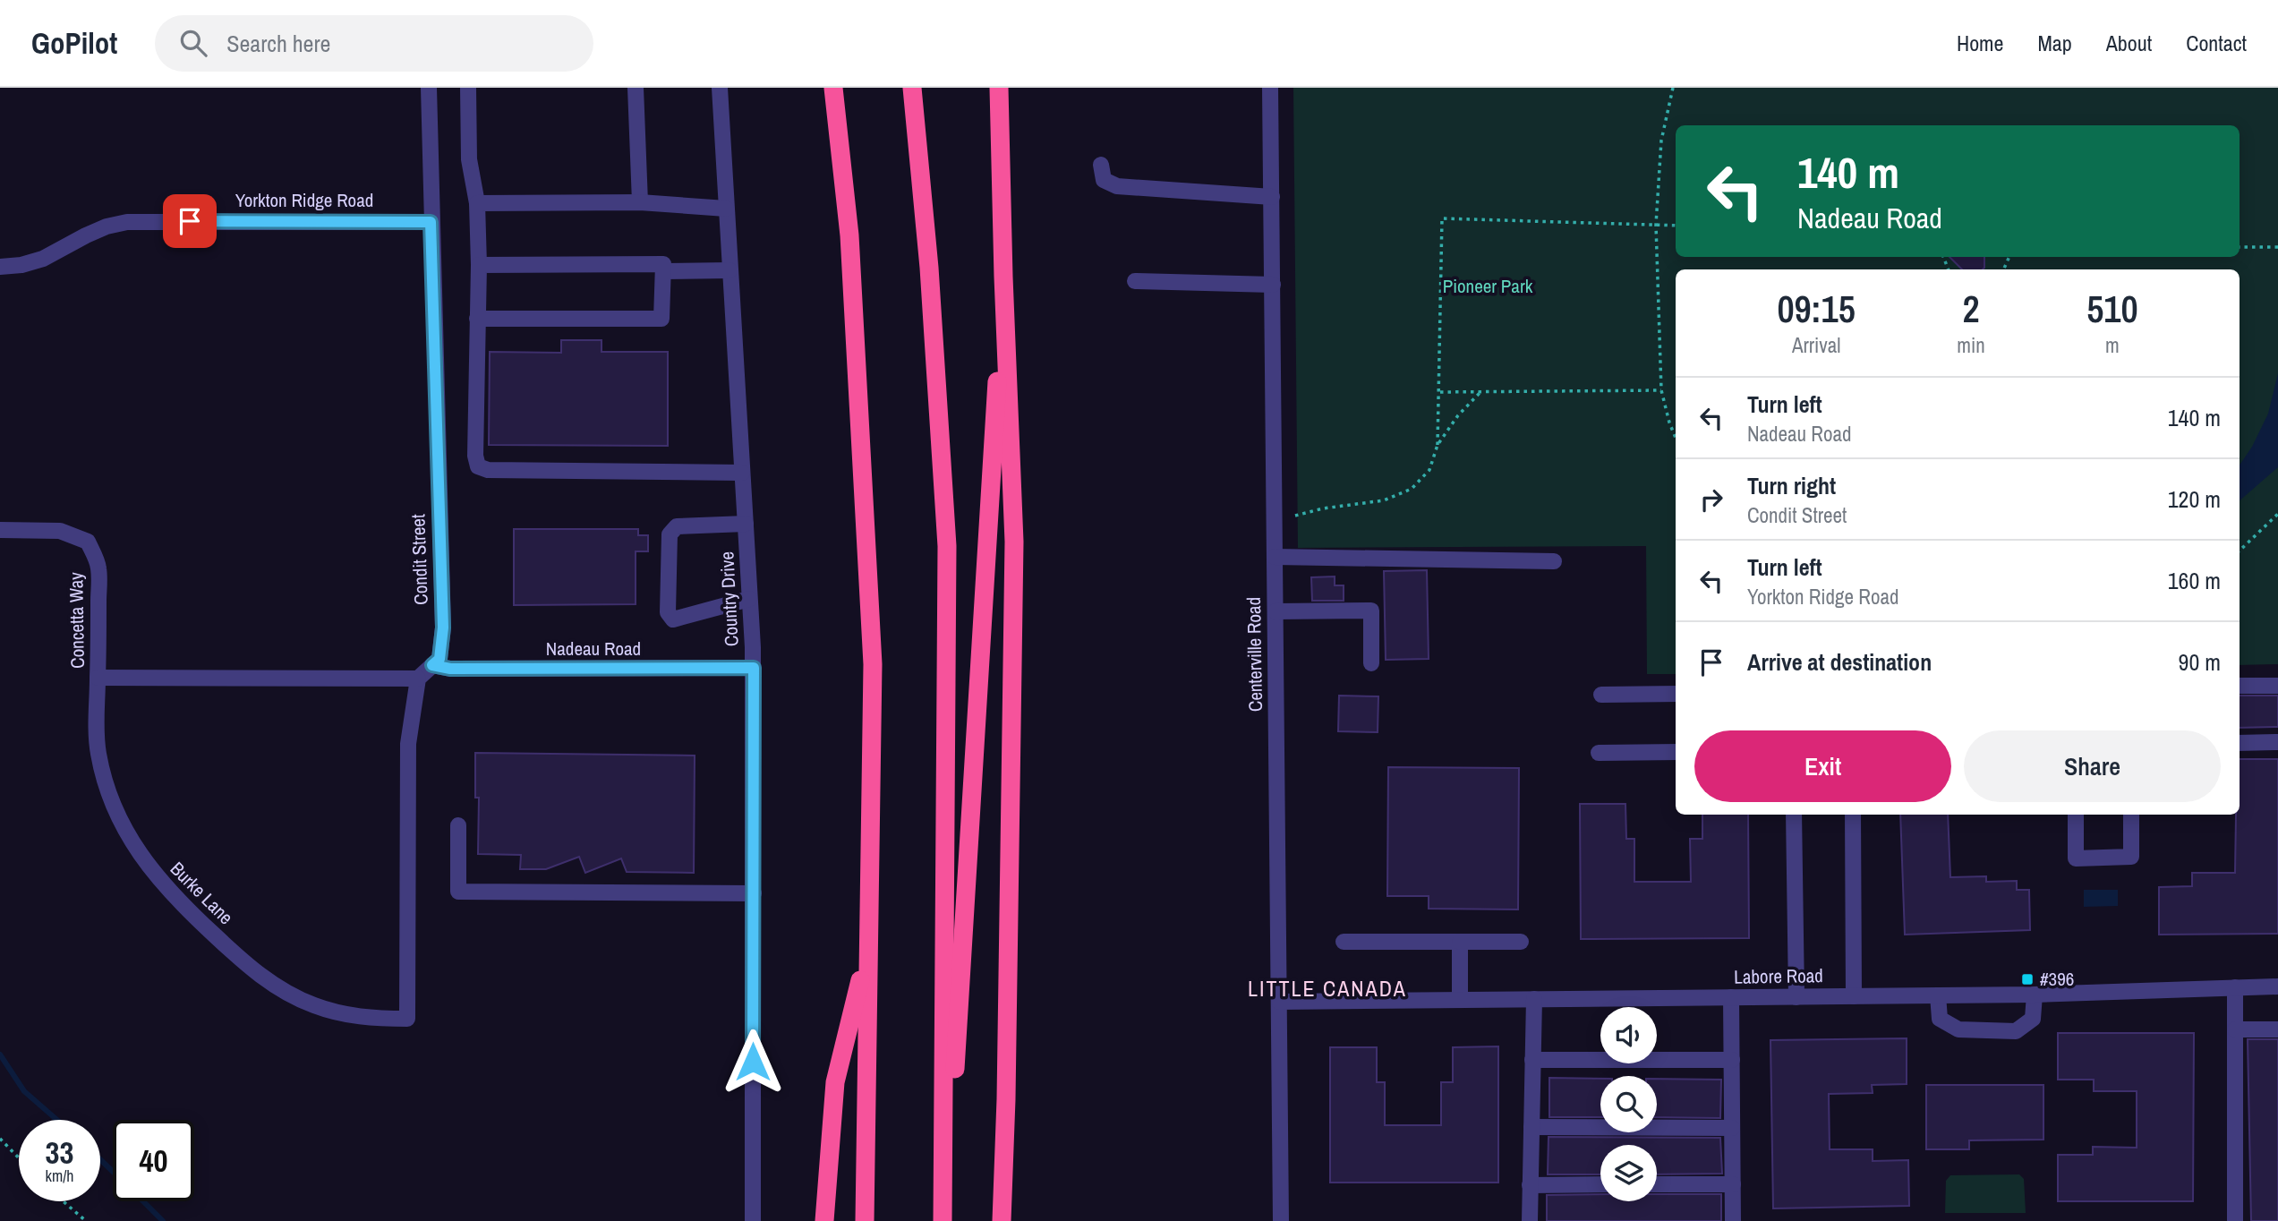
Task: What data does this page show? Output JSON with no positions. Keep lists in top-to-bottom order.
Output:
{
  "streets": {
    "street": [
      "Yorkton Ridge Road",
      "Condit Street",
      "Country Drive",
      "Concetta Way",
      "Nadeau Road",
      "Centerville Road",
      "Burke Lane",
      "Labore Road"
    ]
  },
  "crossings": [
    ["Yorkton Ridge Road", "Condit Street"],
    ["Condit Street", "Nadeau Road"],
    ["Condit Street", "Burke Lane"],
    ["Country Drive", "Nadeau Road"],
    ["Concetta Way", "Burke Lane"],
    ["Centerville Road", "Labore Road"]
  ],
  "districts": ["LITTLE CANADA"],
  "parks": ["Pioneer Park"],
  "places": {
    "transit": ["#396"]
  },
  "page": {
    "header": "GoPilot",
    "search": "Search here",
    "nav": [
      "Home",
      "Map",
      "About",
      "Contact"
    ],
    "turn": ["140 m", "Nadeau Road"],
    "eta": [
      "09:15",
      "Arrival",
      "2",
      "min",
      "510",
      "m"
    ],
    "list": [
      {
        "name": "Turn left",
        "note": "Nadeau Road",
        "value": "140 m"
      },
      {
        "name": "Turn right",
        "note": "Condit Street",
        "value": "120 m"
      },
      {
        "name": "Turn left",
        "note": "Yorkton Ridge Road",
        "value": "160 m"
      },
      {
        "name": "Arrive at destination",
        "value": "90 m"
      }
    ],
    "buttons": ["Exit", "Share"],
    "speed": "33 km/h",
    "limit": "40"
  }
}
